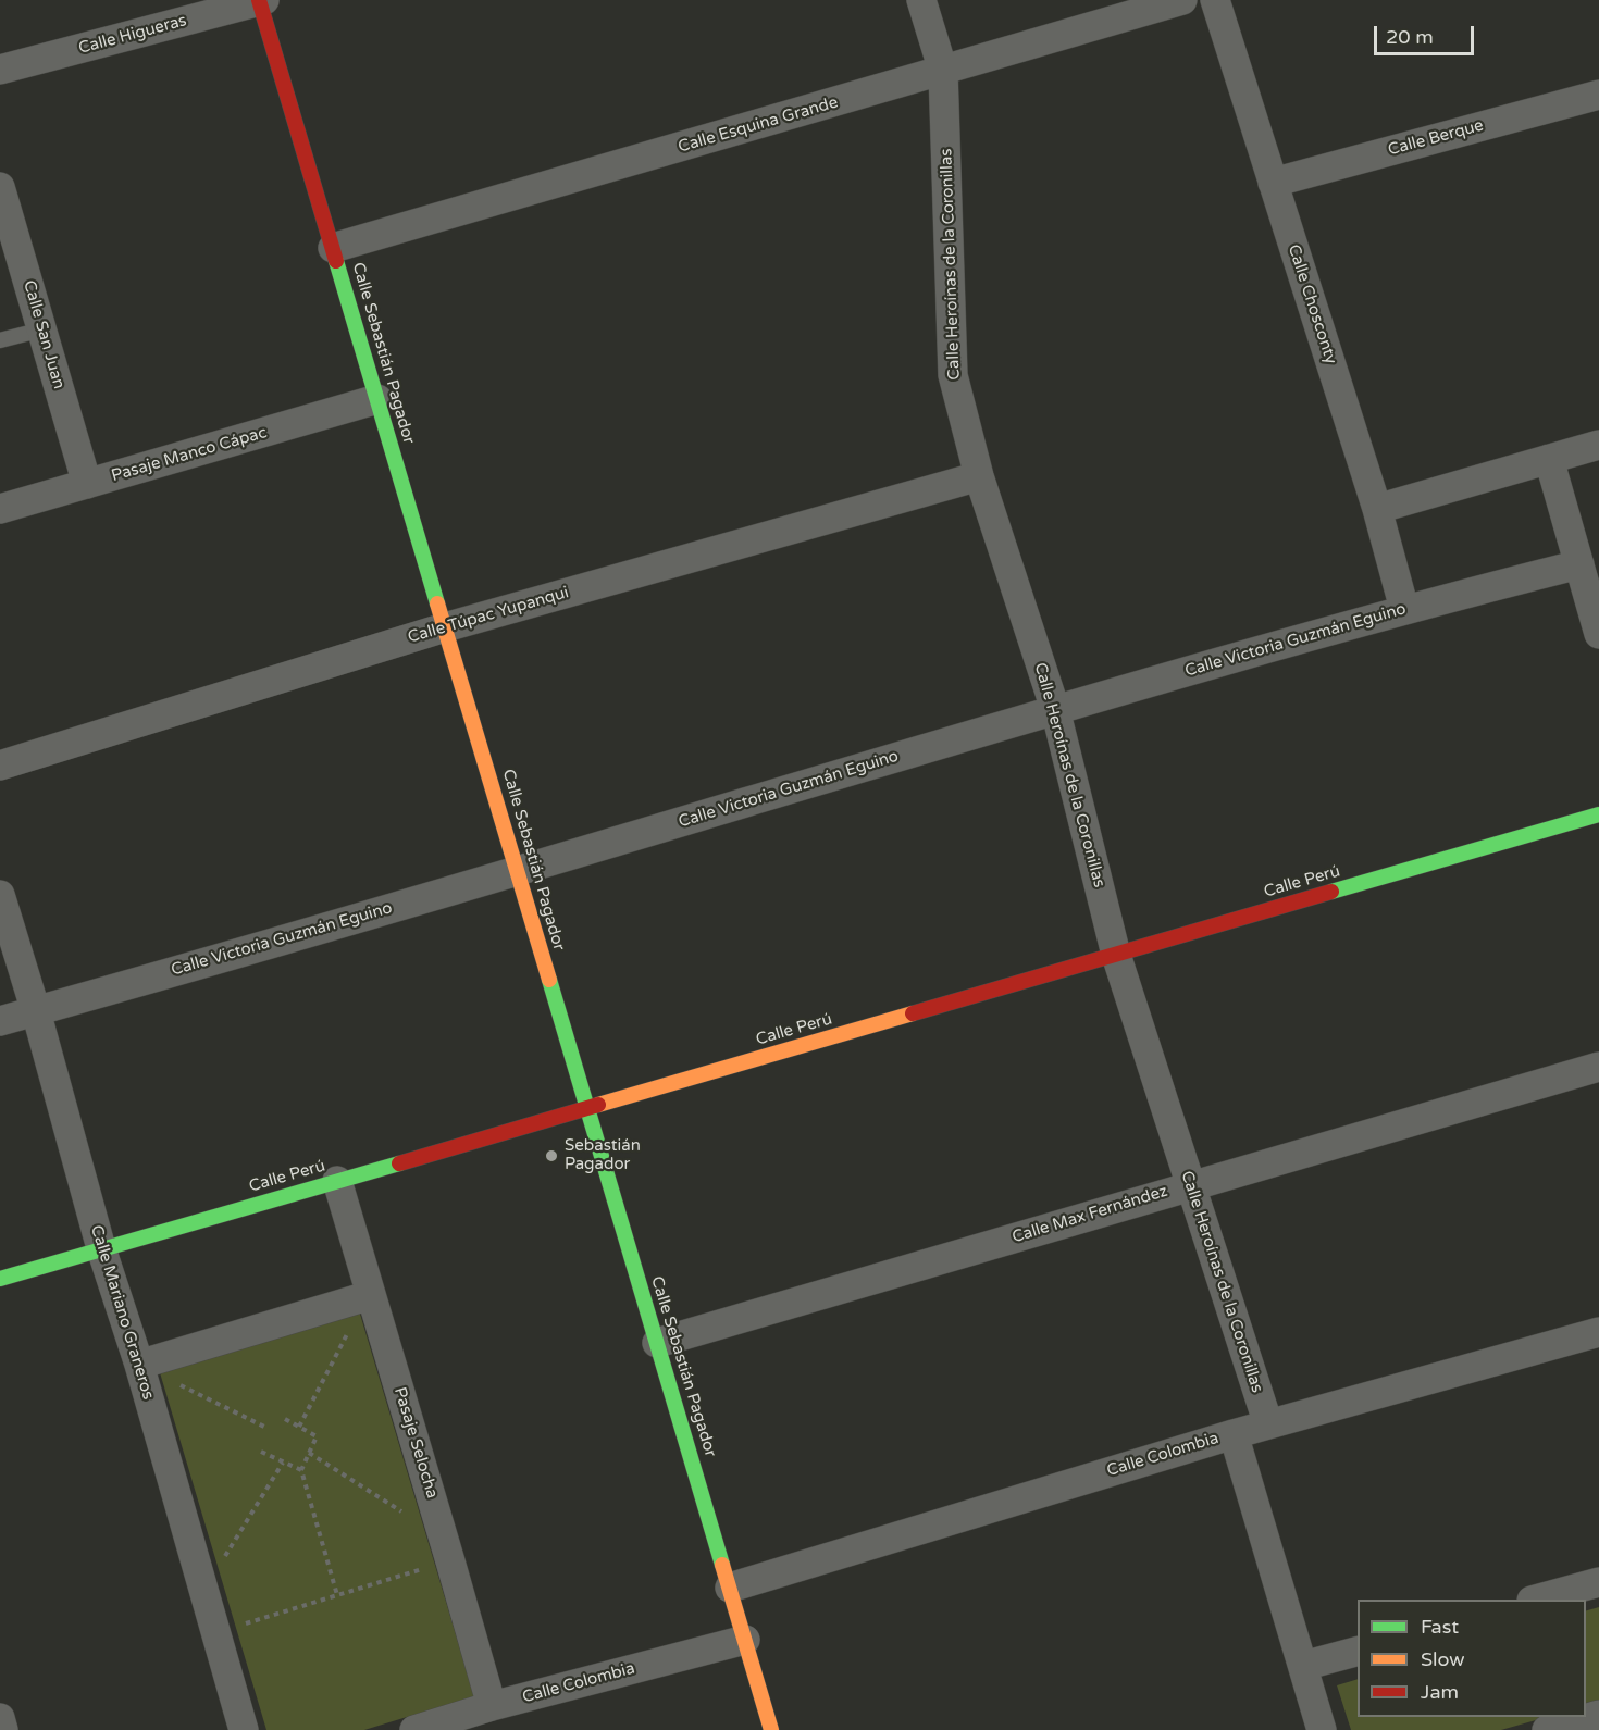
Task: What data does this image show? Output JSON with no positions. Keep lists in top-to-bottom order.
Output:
{
  "streets": {
    "main road": ["Calle Sebastián Pagador", "Calle Perú"],
    "street": [
      "Calle Higueras",
      "Calle Esquina Grande",
      "Calle Berque",
      "Calle Heroínas de la Coronillas",
      "Calle Chosconty",
      "Calle San Juan",
      "Pasaje Manco Cápac",
      "Calle Túpac Yupanqui",
      "Calle Victoria Guzmán Eguino",
      "Calle Max Fernández",
      "Calle Mariano Graneros",
      "Pasaje Selocha",
      "Calle Colombia"
    ]
  },
  "crossings": [
    ["Calle Higueras", "Calle Sebastián Pagador"],
    ["Calle Esquina Grande", "Calle Heroínas de la Coronillas"],
    ["Calle Esquina Grande", "Calle Sebastián Pagador"],
    ["Calle Berque", "Calle Chosconty"],
    ["Calle Heroínas de la Coronillas", "Calle Túpac Yupanqui"],
    ["Calle Heroínas de la Coronillas", "Calle Victoria Guzmán Eguino"],
    ["Calle Heroínas de la Coronillas", "Calle Perú"],
    ["Calle Heroínas de la Coronillas", "Calle Max Fernández"],
    ["Calle Heroínas de la Coronillas", "Calle Colombia"],
    ["Calle Chosconty", "Calle Victoria Guzmán Eguino"],
    ["Calle San Juan", "Pasaje Manco Cápac"],
    ["Calle Sebastián Pagador", "Pasaje Manco Cápac"],
    ["Calle Sebastián Pagador", "Calle Túpac Yupanqui"],
    ["Calle Sebastián Pagador", "Calle Victoria Guzmán Eguino"],
    ["Calle Sebastián Pagador", "Calle Perú"],
    ["Calle Sebastián Pagador", "Calle Max Fernández"],
    ["Calle Sebastián Pagador", "Calle Colombia"],
    ["Calle Victoria Guzmán Eguino", "Calle Mariano Graneros"],
    ["Calle Perú", "Calle Mariano Graneros"],
    ["Calle Perú", "Pasaje Selocha"],
    ["Pasaje Selocha", "Calle Colombia"]
  ],
  "places": ["Sebastián Pagador"],
  "legend": ["Fast", "Slow", "Jam"],
  "scale_bar": "20 m"
}
